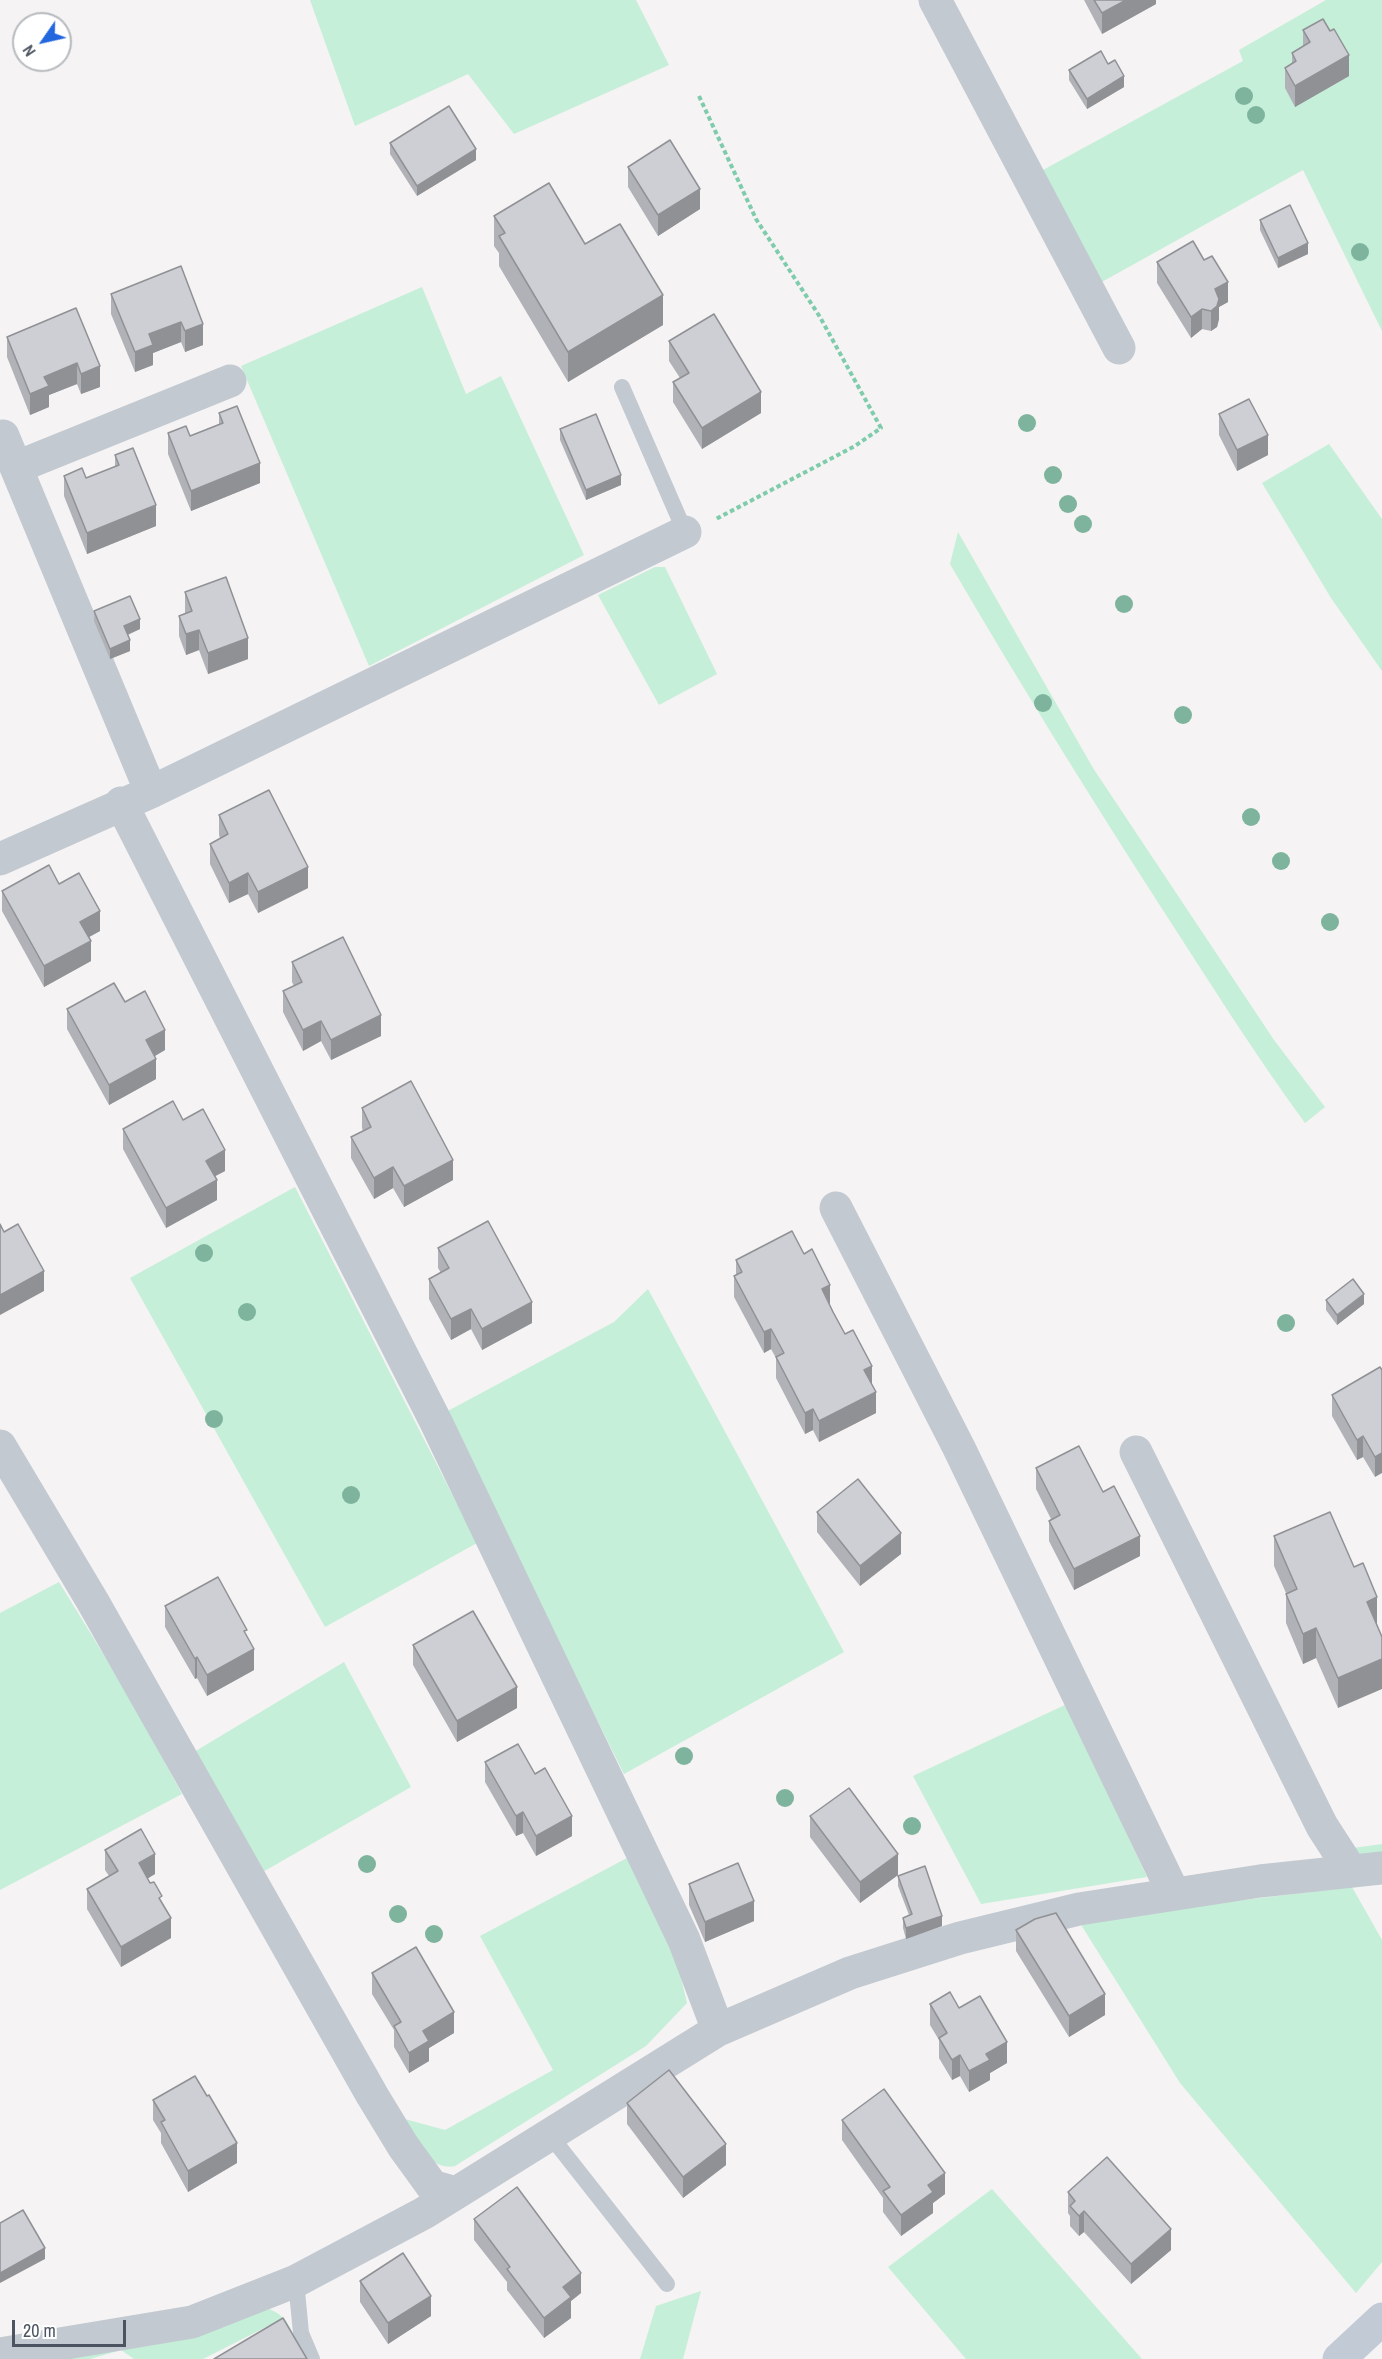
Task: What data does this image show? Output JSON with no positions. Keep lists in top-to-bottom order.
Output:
{
  "scale_bar": "20 m",
  "north": "bottom left"
}
